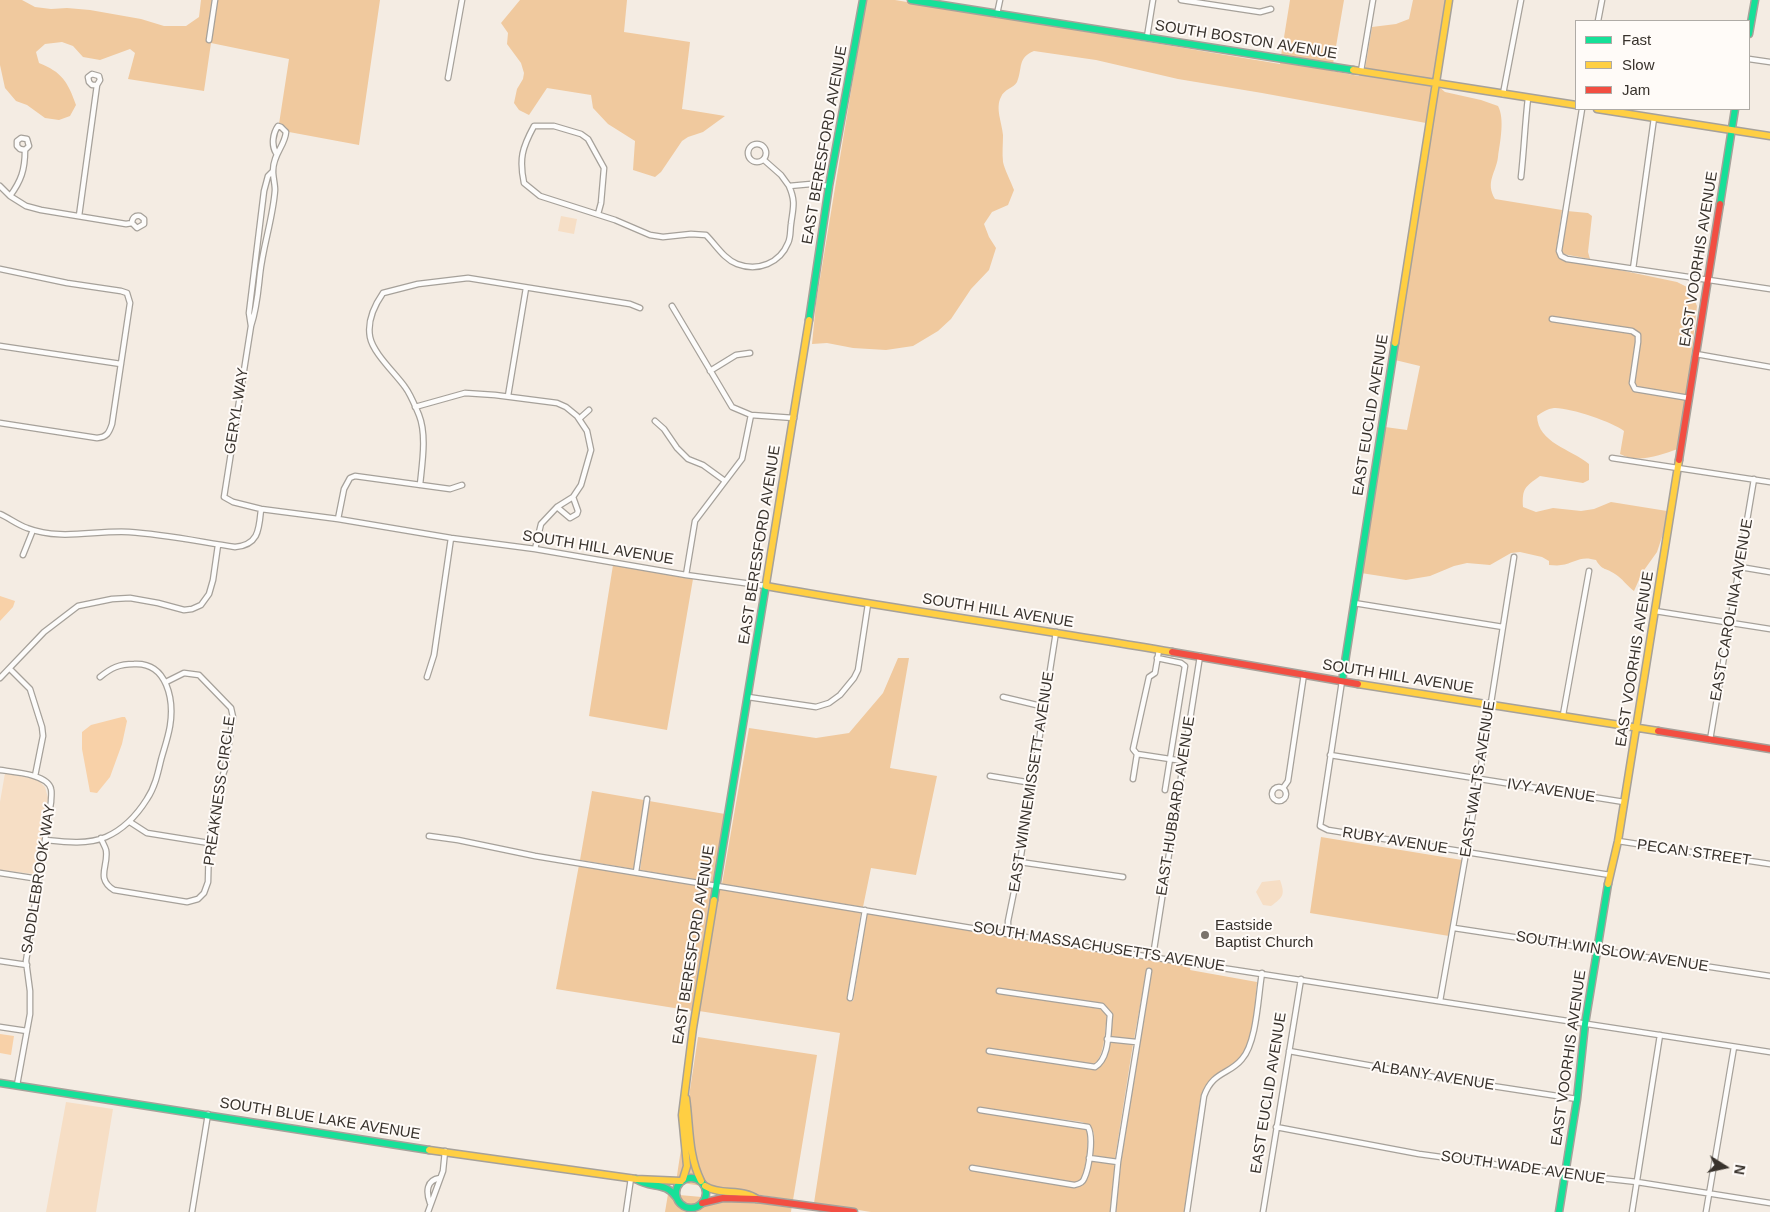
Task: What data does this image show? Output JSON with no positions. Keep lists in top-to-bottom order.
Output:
{
  "streets": {
    "street": [
      "SOUTH BOSTON AVENUE",
      "EAST BERESFORD AVENUE",
      "EAST VOORHIS AVENUE",
      "GERYL WAY",
      "EAST EUCLID AVENUE",
      "SOUTH HILL AVENUE",
      "EAST CAROLINA AVENUE",
      "EAST WALTS AVENUE",
      "EAST WINNEMISSETT AVENUE",
      "PREAKNESS CIRCLE",
      "IVY AVENUE",
      "EAST HUBBARD AVENUE",
      "RUBY AVENUE",
      "PECAN STREET",
      "SADDLEBROOK WAY",
      "SOUTH MASSACHUSETTS AVENUE",
      "SOUTH WINSLOW AVENUE",
      "ALBANY AVENUE",
      "SOUTH BLUE LAKE AVENUE",
      "SOUTH WADE AVENUE"
    ]
  },
  "crossings": [
    ["SOUTH BOSTON AVENUE", "EAST EUCLID AVENUE"],
    ["EAST BERESFORD AVENUE", "SOUTH HILL AVENUE"],
    ["EAST BERESFORD AVENUE", "SOUTH MASSACHUSETTS AVENUE"],
    ["EAST BERESFORD AVENUE", "SOUTH BLUE LAKE AVENUE"],
    ["EAST VOORHIS AVENUE", "SOUTH HILL AVENUE"],
    ["EAST VOORHIS AVENUE", "IVY AVENUE"],
    ["EAST VOORHIS AVENUE", "RUBY AVENUE"],
    ["EAST VOORHIS AVENUE", "PECAN STREET"],
    ["EAST VOORHIS AVENUE", "SOUTH MASSACHUSETTS AVENUE"],
    ["EAST VOORHIS AVENUE", "SOUTH WINSLOW AVENUE"],
    ["EAST VOORHIS AVENUE", "ALBANY AVENUE"],
    ["EAST VOORHIS AVENUE", "SOUTH WADE AVENUE"],
    ["GERYL WAY", "SOUTH HILL AVENUE"],
    ["EAST EUCLID AVENUE", "SOUTH HILL AVENUE"],
    ["EAST EUCLID AVENUE", "IVY AVENUE"],
    ["EAST EUCLID AVENUE", "RUBY AVENUE"],
    ["EAST EUCLID AVENUE", "SOUTH MASSACHUSETTS AVENUE"],
    ["EAST EUCLID AVENUE", "ALBANY AVENUE"],
    ["EAST EUCLID AVENUE", "SOUTH WADE AVENUE"],
    ["SOUTH HILL AVENUE", "EAST CAROLINA AVENUE"],
    ["SOUTH HILL AVENUE", "EAST WALTS AVENUE"],
    ["SOUTH HILL AVENUE", "EAST WINNEMISSETT AVENUE"],
    ["SOUTH HILL AVENUE", "EAST HUBBARD AVENUE"],
    ["EAST WALTS AVENUE", "IVY AVENUE"],
    ["EAST WALTS AVENUE", "RUBY AVENUE"],
    ["EAST WALTS AVENUE", "SOUTH MASSACHUSETTS AVENUE"],
    ["EAST WALTS AVENUE", "SOUTH WINSLOW AVENUE"],
    ["EAST WINNEMISSETT AVENUE", "SOUTH MASSACHUSETTS AVENUE"],
    ["EAST HUBBARD AVENUE", "SOUTH MASSACHUSETTS AVENUE"],
    ["SADDLEBROOK WAY", "SOUTH BLUE LAKE AVENUE"]
  ],
  "places": ["Eastside Baptist Church"],
  "legend": ["Fast", "Slow", "Jam"],
  "north": "right"
}
